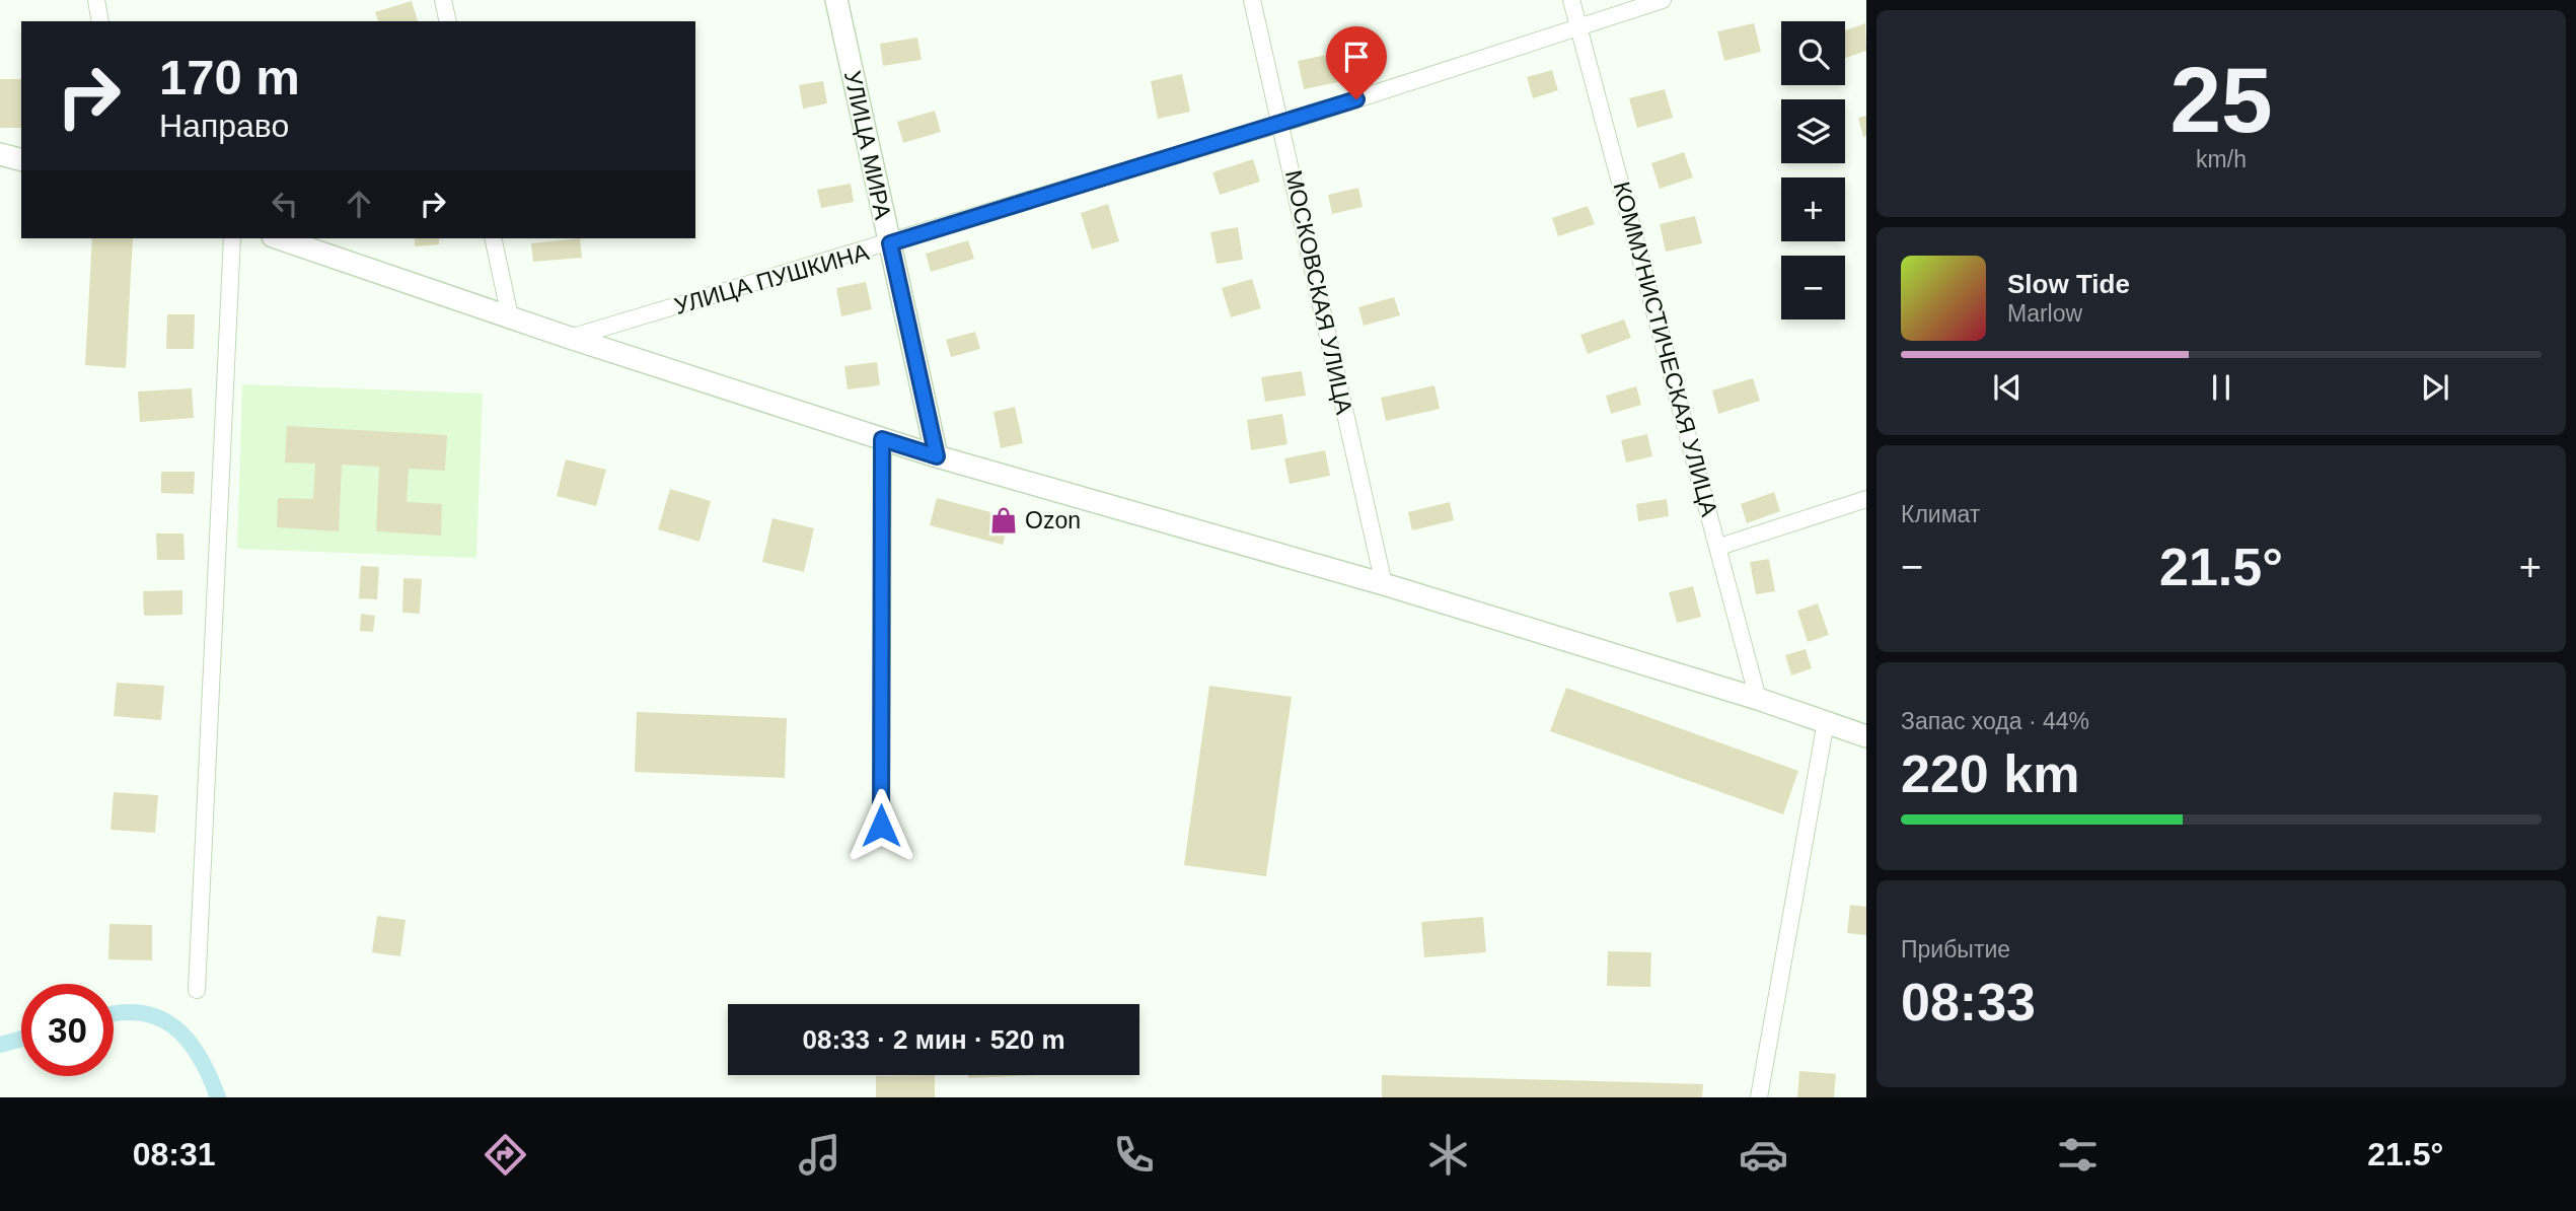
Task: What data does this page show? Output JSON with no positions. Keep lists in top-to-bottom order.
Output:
{
  "streets": {
    "main road": ["УЛИЦА МИРА"],
    "street": ["УЛИЦА ПУШКИНА", "МОСКОВСКАЯ УЛИЦА", "КОММУНИСТИЧЕСКАЯ УЛИЦА"]
  },
  "crossings": [
    ["УЛИЦА МИРА", "УЛИЦА ПУШКИНА"],
    ["УЛИЦА ПУШКИНА", "МОСКОВСКАЯ УЛИЦА"],
    ["УЛИЦА ПУШКИНА", "КОММУНИСТИЧЕСКАЯ УЛИЦА"]
  ],
  "places": {
    "shop": ["Ozon"]
  },
  "page": {
    "tile": [
      ["25", "km/h"],
      "Климат",
      ["Запас хода · 44%", "220 km"],
      ["Прибытие", "08:33"]
    ],
    "map_buttons": ["+", "−"],
    "turn": ["170 m", "Направо"],
    "song": ["Slow Tide", "Marlow"],
    "heat": ["−", "21.5°", "+"],
    "limit": "30",
    "trip": "08:33 · 2 мин · 520 m",
    "tabs": ["08:31", "21.5°"]
  }
}
